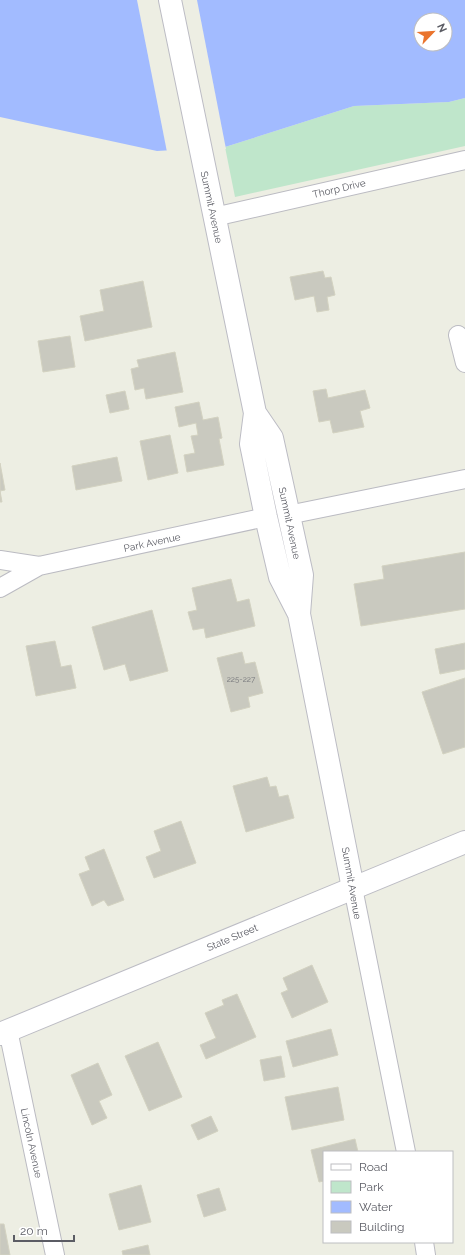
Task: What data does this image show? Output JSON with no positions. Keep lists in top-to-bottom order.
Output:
{
  "streets": {
    "main road": ["Summit Avenue", "State Street"],
    "street": ["Thorp Drive", "Park Avenue", "Lincoln Avenue"]
  },
  "crossings": [
    ["Thorp Drive", "Summit Avenue"],
    ["Summit Avenue", "Park Avenue"],
    ["Summit Avenue", "State Street"],
    ["State Street", "Lincoln Avenue"]
  ],
  "house_numbers": ["225-227"],
  "legend": [
    "Road",
    "Park",
    "Water",
    "Building"
  ],
  "scale_bar": "20 m",
  "north": "top right"
}
